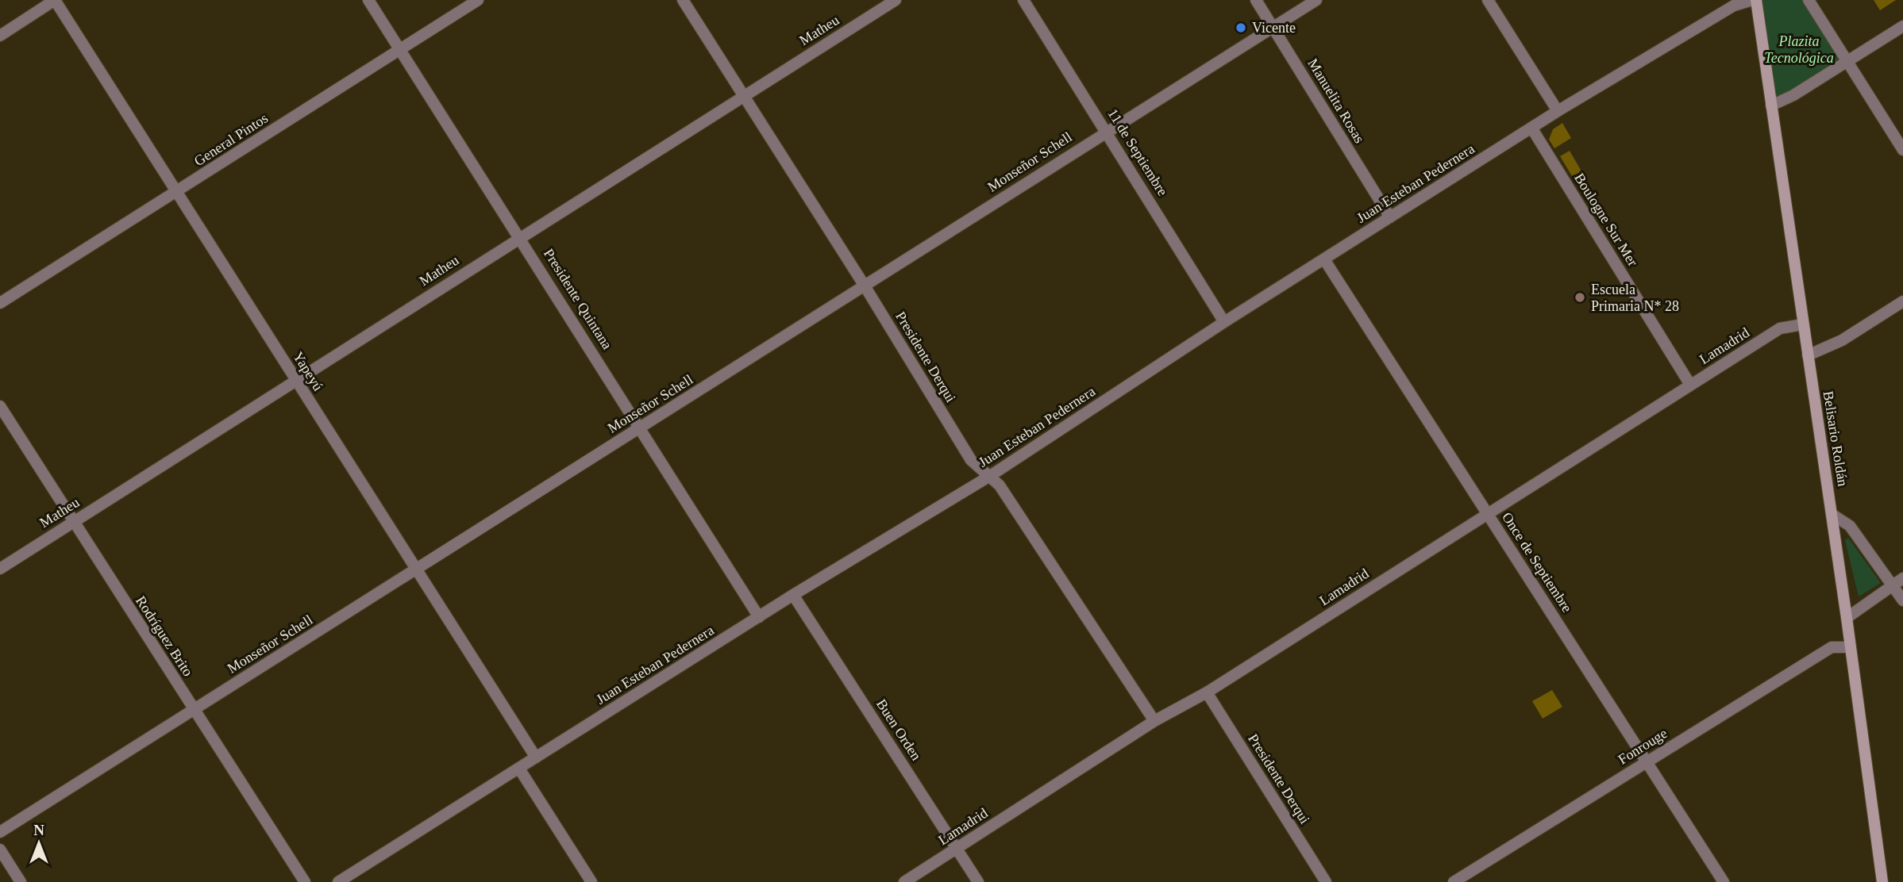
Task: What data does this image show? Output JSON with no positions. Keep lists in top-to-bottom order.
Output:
{
  "streets": {
    "street": [
      "Matheu",
      "Manuelita Rosas",
      "General Pintos",
      "11 de Septiembre",
      "Monseñor Schell",
      "Juan Esteban Pedernera",
      "Boulogne Sur Mer",
      "Presidente Quintana",
      "Lamadrid",
      "Presidente Derqui",
      "Yapeyú",
      "Belisario Roldán",
      "Once de Septiembre",
      "Rodríguez Brito",
      "Buen Orden",
      "Fonrouge"
    ]
  },
  "crossings": [
    ["Matheu", "Presidente Quintana"],
    ["Matheu", "Presidente Derqui"],
    ["Matheu", "Yapeyú"],
    ["Matheu", "Rodríguez Brito"],
    ["Manuelita Rosas", "Monseñor Schell"],
    ["Manuelita Rosas", "Juan Esteban Pedernera"],
    ["General Pintos", "Presidente Quintana"],
    ["General Pintos", "Yapeyú"],
    ["11 de Septiembre", "Monseñor Schell"],
    ["11 de Septiembre", "Juan Esteban Pedernera"],
    ["Monseñor Schell", "Presidente Quintana"],
    ["Monseñor Schell", "Presidente Derqui"],
    ["Monseñor Schell", "Yapeyú"],
    ["Monseñor Schell", "Rodríguez Brito"],
    ["Juan Esteban Pedernera", "Boulogne Sur Mer"],
    ["Juan Esteban Pedernera", "Presidente Quintana"],
    ["Juan Esteban Pedernera", "Presidente Derqui"],
    ["Juan Esteban Pedernera", "Yapeyú"],
    ["Juan Esteban Pedernera", "Belisario Roldán"],
    ["Juan Esteban Pedernera", "Once de Septiembre"],
    ["Juan Esteban Pedernera", "Buen Orden"],
    ["Boulogne Sur Mer", "Lamadrid"],
    ["Lamadrid", "Presidente Derqui"],
    ["Lamadrid", "Belisario Roldán"],
    ["Lamadrid", "Once de Septiembre"],
    ["Lamadrid", "Buen Orden"],
    ["Belisario Roldán", "Fonrouge"],
    ["Once de Septiembre", "Fonrouge"]
  ],
  "parks": ["Plazita Tecnológica"],
  "places": ["Vicente", "Escuela Primaria N* 28"],
  "north": "top"
}
